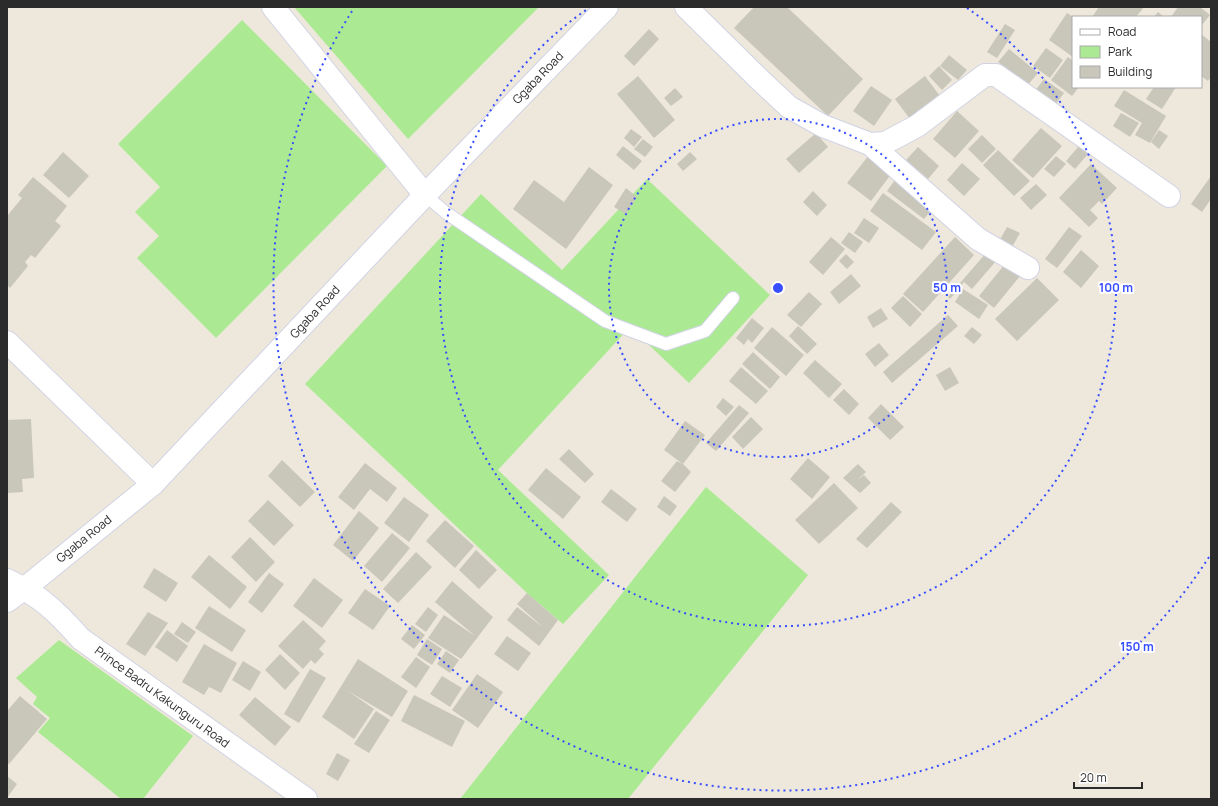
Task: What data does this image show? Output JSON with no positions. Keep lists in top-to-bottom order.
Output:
{
  "streets": {
    "street": ["Ggaba Road", "Prince Badru Kakunguru Road"]
  },
  "crossings": [
    ["Ggaba Road", "Prince Badru Kakunguru Road"]
  ],
  "legend": ["Road", "Park", "Building"],
  "scale_bar": "20 m",
  "rings": ["50 m", "100 m", "150 m"]
}
